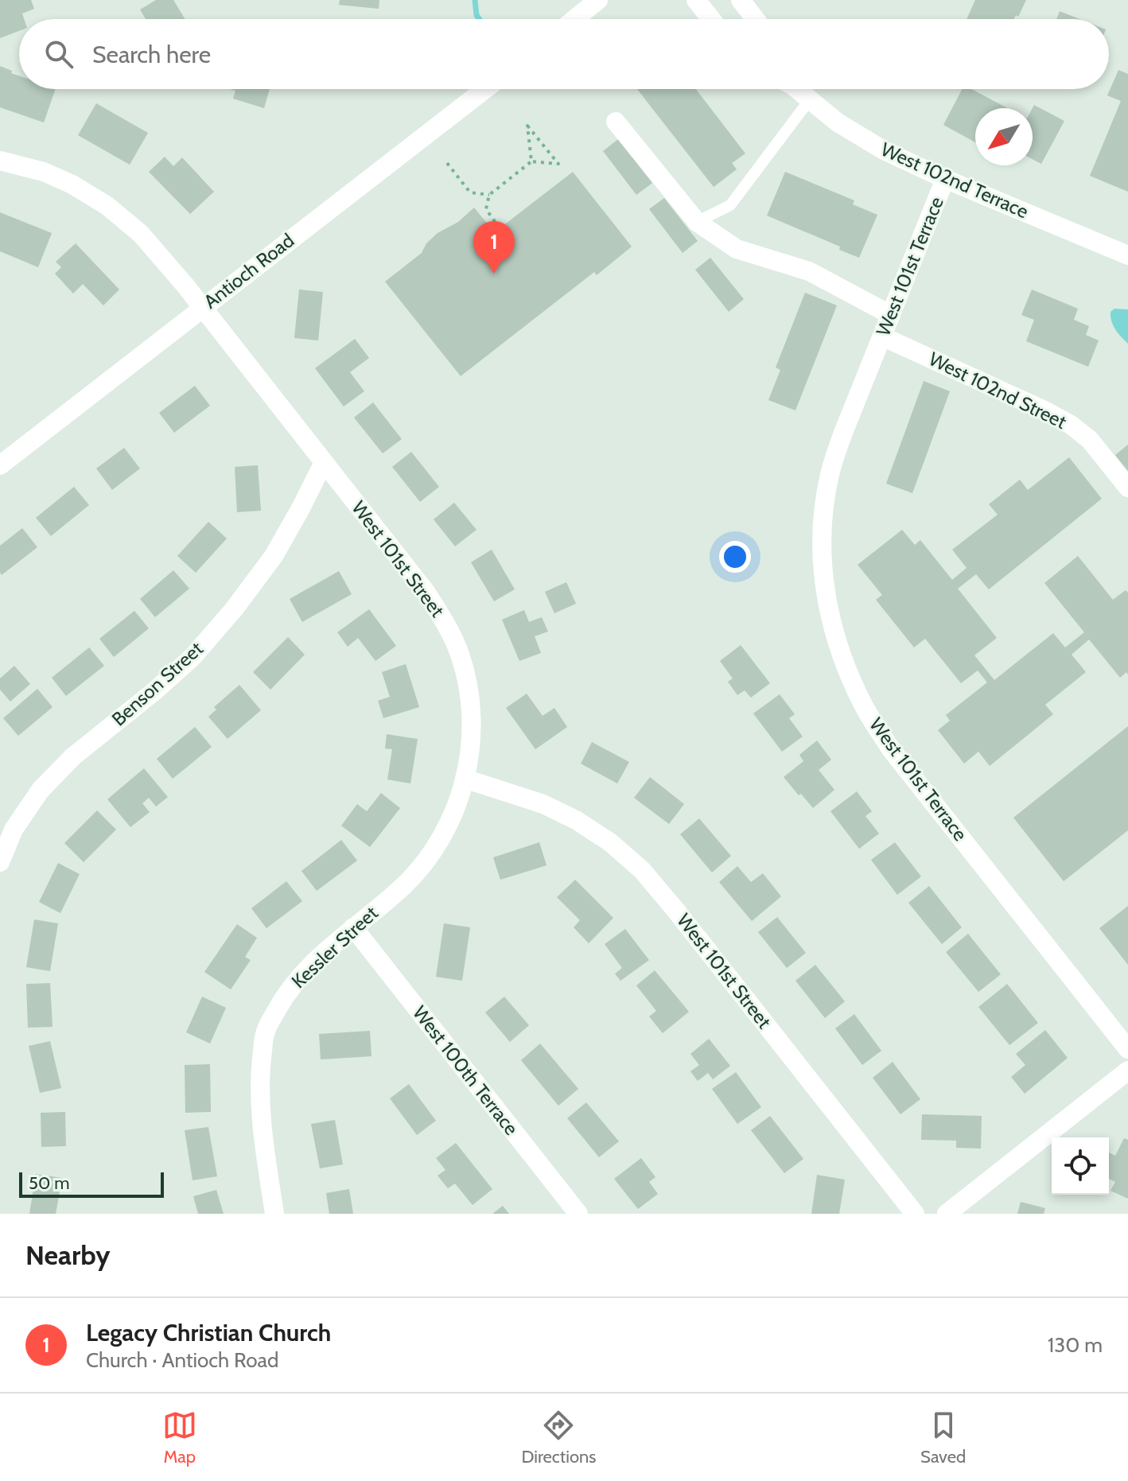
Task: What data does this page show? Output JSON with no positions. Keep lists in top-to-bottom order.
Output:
{
  "streets": {
    "street": [
      "West 102nd Terrace",
      "West 101st Terrace",
      "Antioch Road",
      "West 102nd Street",
      "West 101st Street",
      "Benson Street",
      "Kessler Street",
      "West 100th Terrace"
    ]
  },
  "crossings": [
    ["West 102nd Terrace", "West 101st Terrace"],
    ["West 101st Terrace", "West 102nd Street"],
    ["Antioch Road", "West 101st Street"],
    ["West 101st Street", "Benson Street"],
    ["West 101st Street", "Kessler Street"],
    ["Kessler Street", "West 100th Terrace"]
  ],
  "scale_bar": "50 m",
  "north": "bottom left",
  "page": {
    "search": "Search here",
    "pins": "1",
    "scale": "50 m",
    "heading": "Nearby",
    "list": [
      {
        "mark": "1",
        "name": "Legacy Christian Church",
        "note": "Church · Antioch Road",
        "value": "130 m"
      }
    ],
    "nav": ["Map", "Directions", "Saved"]
  }
}
